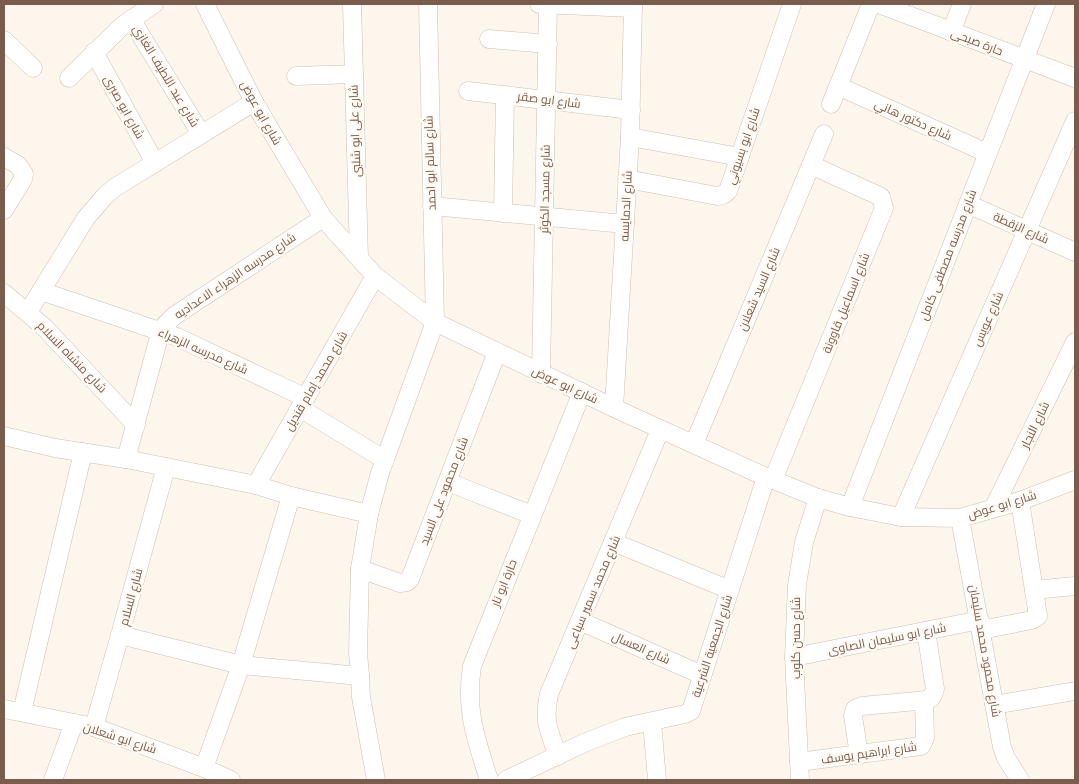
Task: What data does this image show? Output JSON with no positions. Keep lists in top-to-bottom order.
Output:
{
  "streets": {
    "street": [
      "حارة صبحى",
      "شارع عبد اللطيف الغازي",
      "شارع ابو صقر",
      "شارع ابو صبرى",
      "شارع ابو عوض",
      "شارع دكتور هاني",
      "شارع على ابو شلبى",
      "شارع ابو بسيوني",
      "شارع سالم ابو احمد",
      "شارع مسجد الكوثر",
      "شارع الدمايسه",
      "شارع الزقطة",
      "شارع مدرسه مصطفى كامل",
      "شارع مدرسه الزهراء الاعداديه",
      "شارع السيد شعلان",
      "شارع اسماعيل قاوونة",
      "شارع عويس",
      "شارع مدرسه الزهراء",
      "شارع منشاه السلام",
      "شارع محمد إمام قنديل",
      "شارع النجار",
      "شارع محمود على السيد",
      "حارة ابو نار",
      "شارع محمد سمير سباعى",
      "شارع السلام",
      "شارع حسن كلوب",
      "شارع ابو سليمان الصاوى",
      "شارع الجمعية الشرعية",
      "شارع العسال",
      "شارع محمود محمد سليمان",
      "شارع ابو شعلان",
      "شارع ابراهيم يوسف"
    ]
  },
  "crossings": [
    ["حارة صبحى", "شارع مدرسه مصطفى كامل"],
    ["شارع ابو صقر", "شارع مسجد الكوثر"],
    ["شارع ابو صقر", "شارع الدمايسه"],
    ["شارع ابو عوض", "شارع على ابو شلبى"],
    ["شارع ابو عوض", "شارع سالم ابو احمد"],
    ["شارع ابو عوض", "شارع مسجد الكوثر"],
    ["شارع ابو عوض", "شارع الدمايسه"],
    ["شارع ابو عوض", "شارع مدرسه مصطفى كامل"],
    ["شارع ابو عوض", "شارع مدرسه الزهراء الاعداديه"],
    ["شارع ابو عوض", "شارع السيد شعلان"],
    ["شارع ابو عوض", "شارع اسماعيل قاوونة"],
    ["شارع ابو عوض", "شارع عويس"],
    ["شارع ابو عوض", "شارع محمد إمام قنديل"],
    ["شارع ابو عوض", "شارع النجار"],
    ["شارع ابو عوض", "شارع محمود على السيد"],
    ["شارع ابو عوض", "حارة ابو نار"],
    ["شارع ابو عوض", "شارع محمد سمير سباعى"],
    ["شارع ابو عوض", "شارع حسن كلوب"],
    ["شارع ابو عوض", "شارع الجمعية الشرعية"],
    ["شارع ابو عوض", "شارع محمود محمد سليمان"],
    ["شارع دكتور هاني", "شارع مدرسه مصطفى كامل"],
    ["شارع ابو بسيوني", "شارع الدمايسه"],
    ["شارع الزقطة", "شارع مدرسه مصطفى كامل"],
    ["شارع الزقطة", "شارع عويس"],
    ["شارع مدرسه الزهراء الاعداديه", "شارع مدرسه الزهراء"],
    ["شارع مدرسه الزهراء الاعداديه", "شارع منشاه السلام"],
    ["شارع السيد شعلان", "شارع اسماعيل قاوونة"],
    ["شارع اسماعيل قاوونة", "شارع الجمعية الشرعية"],
    ["شارع مدرسه الزهراء", "شارع محمد إمام قنديل"],
    ["شارع محمد سمير سباعى", "شارع الجمعية الشرعية"],
    ["شارع محمد سمير سباعى", "شارع العسال"],
    ["شارع السلام", "شارع ابو شعلان"],
    ["شارع حسن كلوب", "شارع ابو سليمان الصاوى"],
    ["شارع حسن كلوب", "شارع ابراهيم يوسف"],
    ["شارع ابو سليمان الصاوى", "شارع محمود محمد سليمان"],
    ["شارع الجمعية الشرعية", "شارع العسال"]
  ]
}
